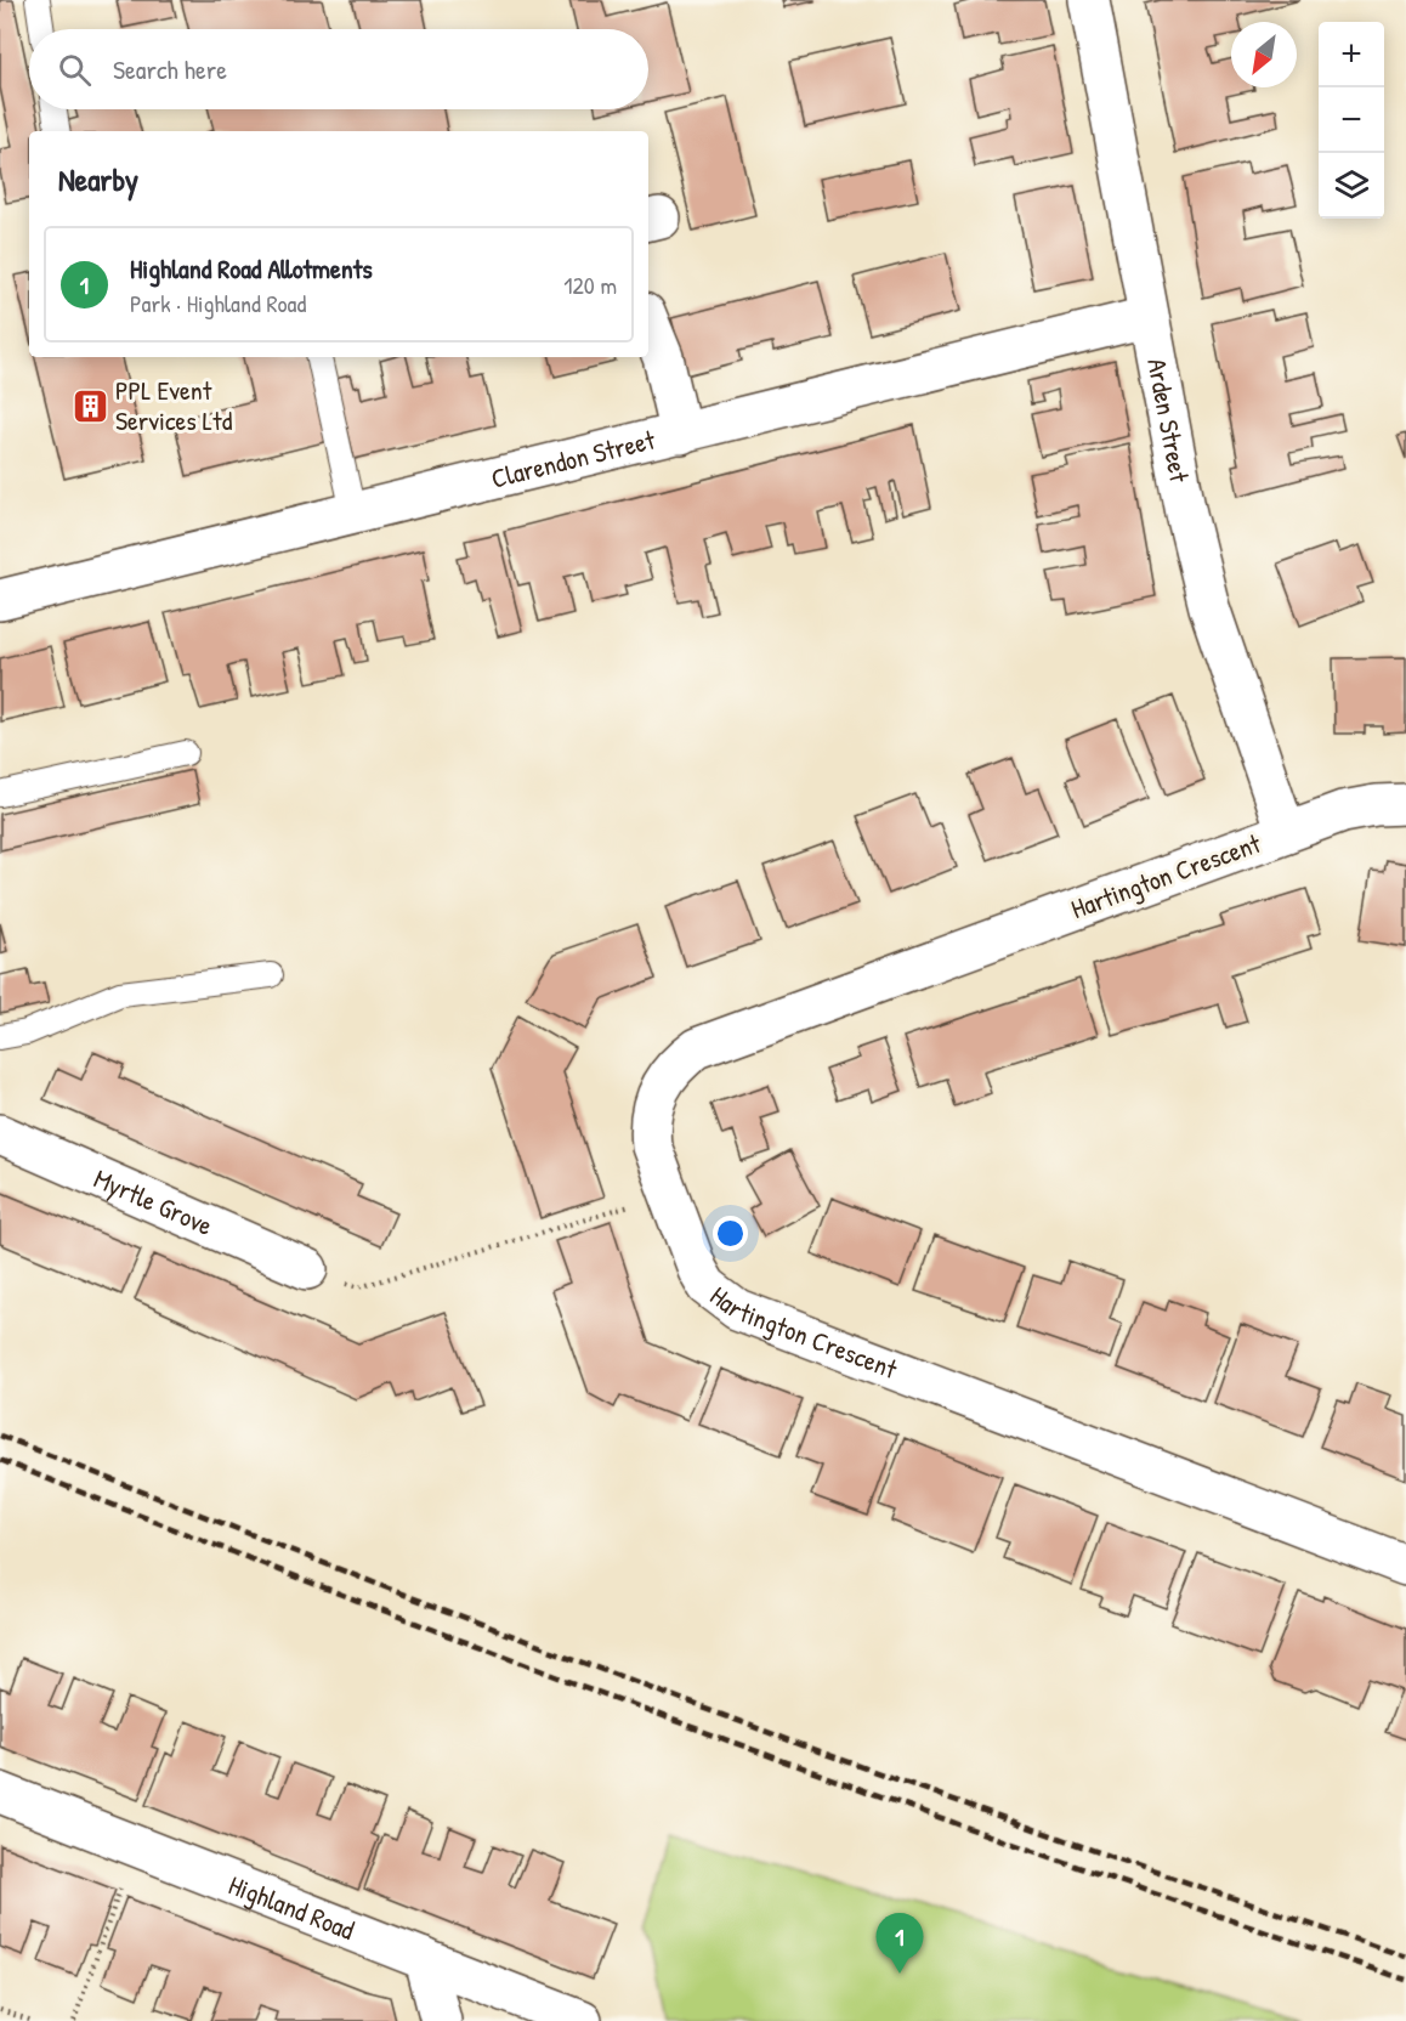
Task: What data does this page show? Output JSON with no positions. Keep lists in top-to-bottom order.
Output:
{
  "streets": {
    "street": [
      "Arden Street",
      "Clarendon Street",
      "Hartington Crescent",
      "Myrtle Grove",
      "Highland Road"
    ]
  },
  "crossings": [
    ["Arden Street", "Clarendon Street"],
    ["Arden Street", "Hartington Crescent"]
  ],
  "places": {
    "building": ["PPL Event Services Ltd"]
  },
  "north": "bottom left",
  "page": {
    "map_buttons": ["+", "−"],
    "search": "Search here",
    "heading": "Nearby",
    "list": [
      {
        "mark": "1",
        "name": "Highland Road Allotments",
        "note": "Park · Highland Road",
        "value": "120 m"
      }
    ],
    "pins": "1"
  }
}
